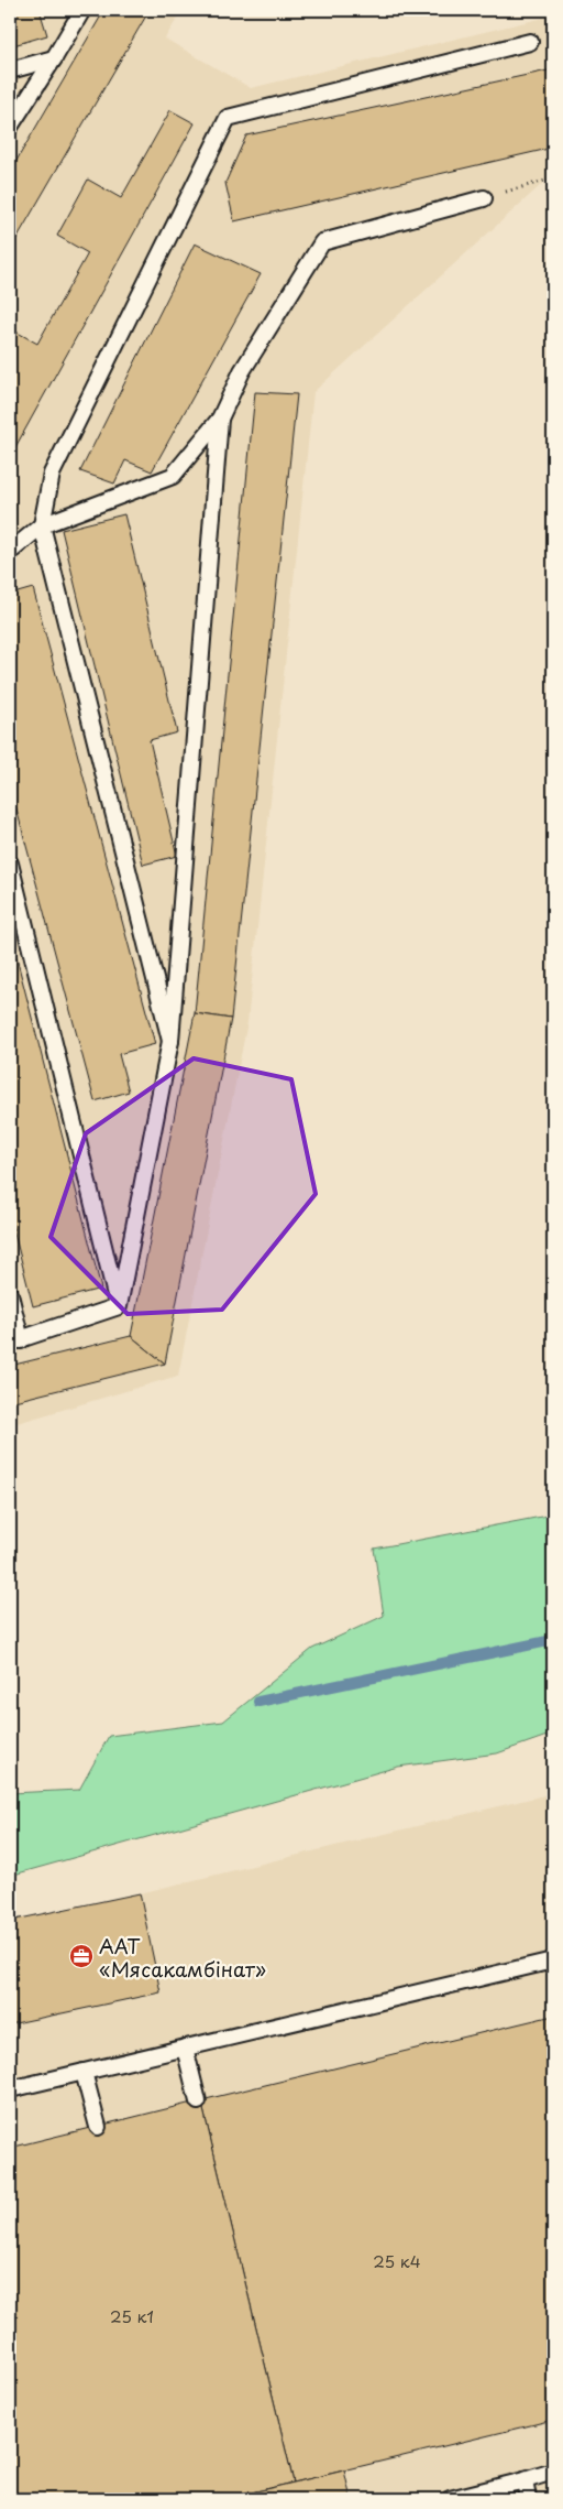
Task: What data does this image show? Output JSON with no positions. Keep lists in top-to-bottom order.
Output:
{
  "places": {
    "office": ["ААТ «Мясакамбінат»"]
  },
  "house_numbers": ["25 к4", "25 к1"]
}
